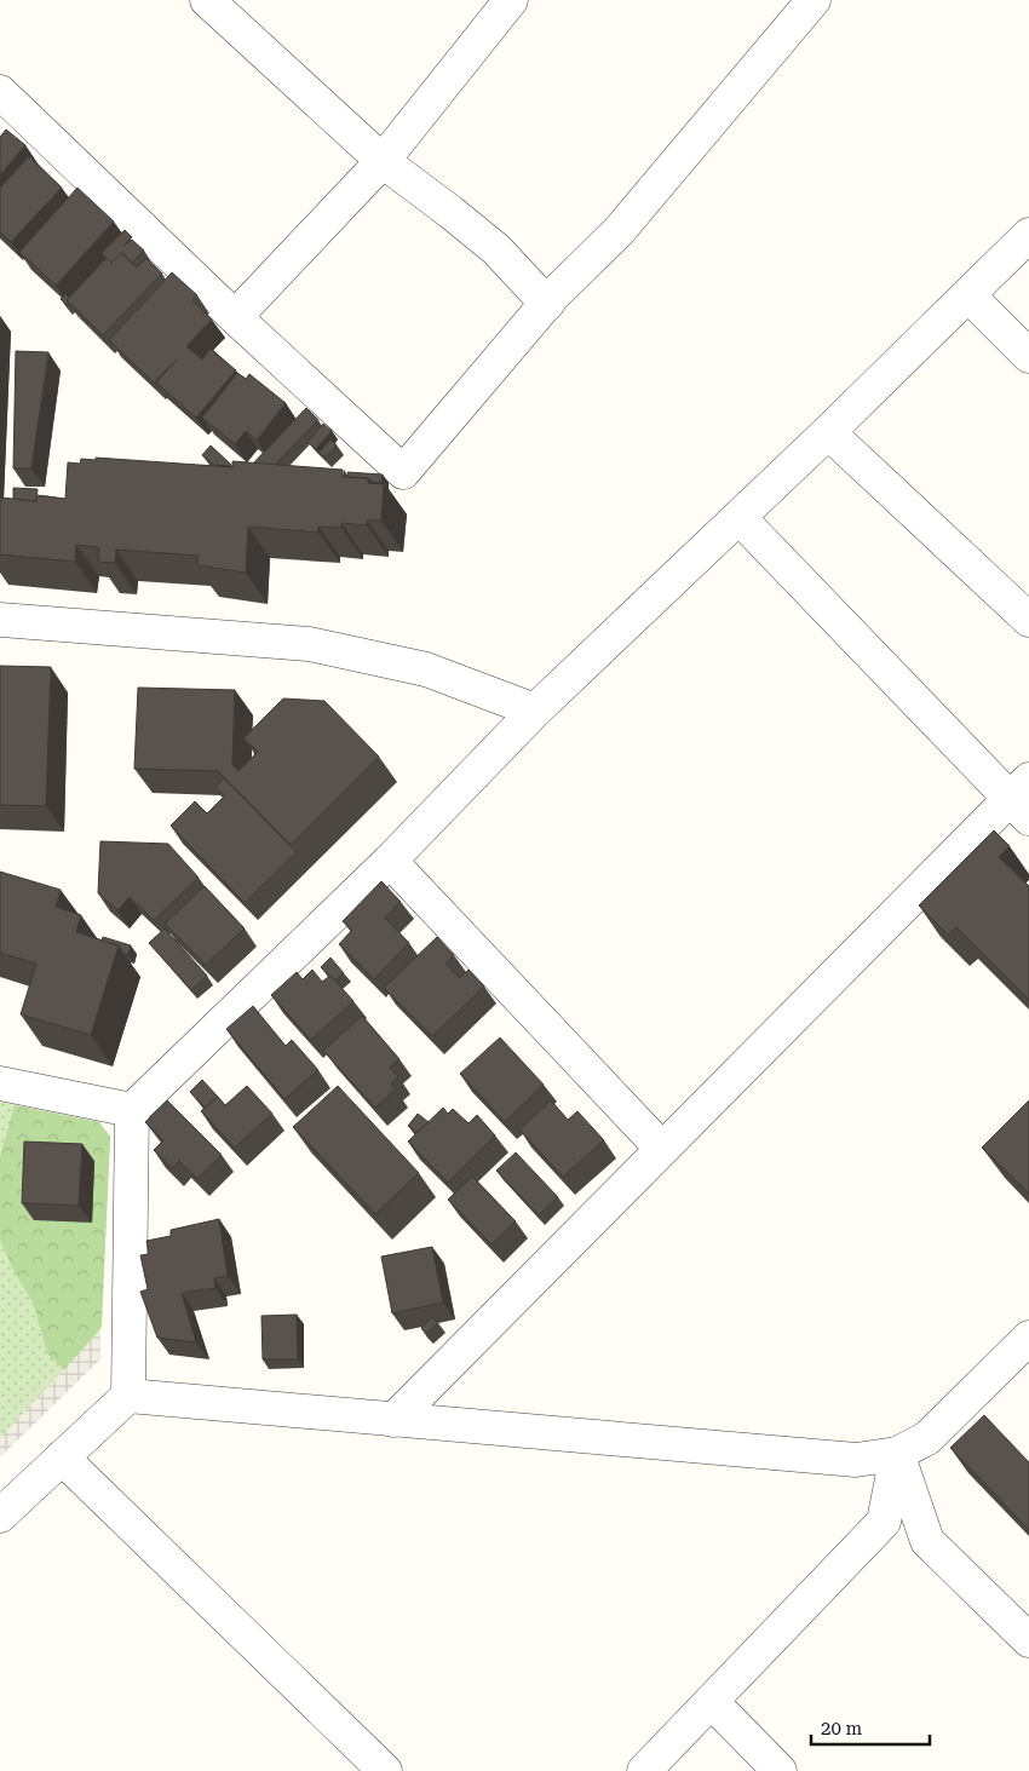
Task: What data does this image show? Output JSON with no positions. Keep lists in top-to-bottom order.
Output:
{
  "scale_bar": "20 m"
}
